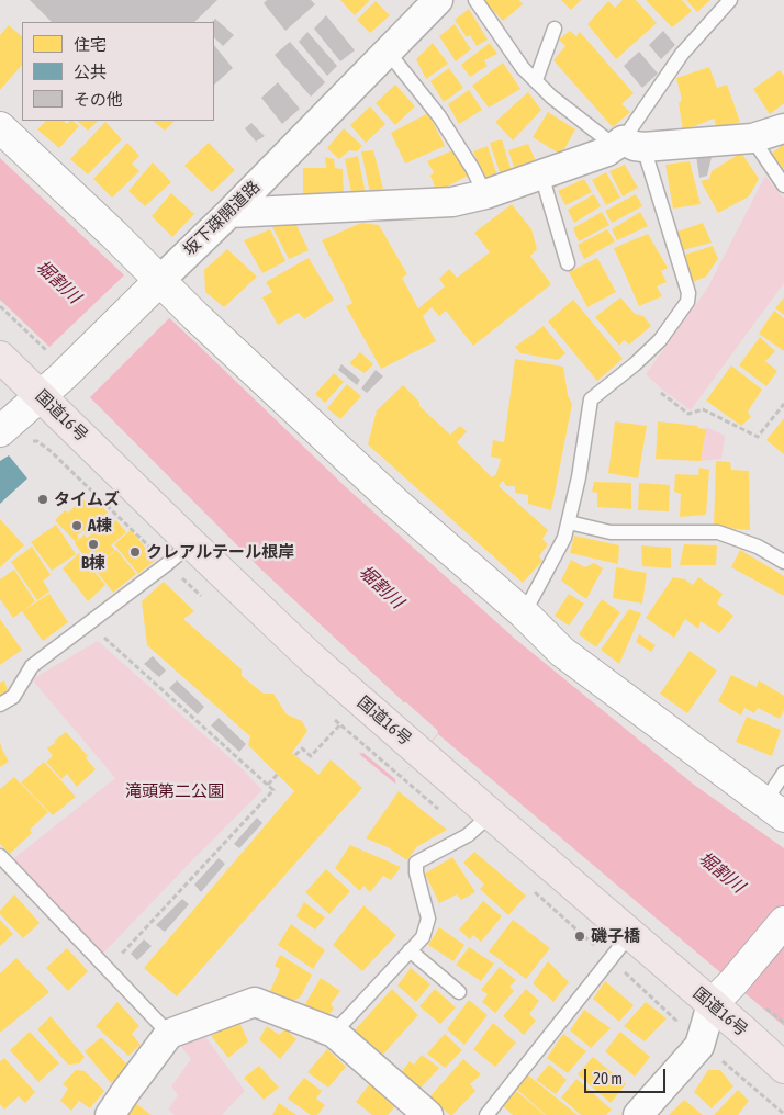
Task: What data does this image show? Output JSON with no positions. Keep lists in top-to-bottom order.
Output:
{
  "streets": {
    "highway": ["国道16号"],
    "street": ["坂下疎開道路"]
  },
  "crossings": [
    ["坂下疎開道路", "国道16号"]
  ],
  "water": ["堀割川"],
  "parks": ["滝頭第二公園"],
  "places": [
    "タイムズ",
    "A棟",
    "B棟",
    "クレアルテール根岸",
    "磯子橋"
  ],
  "legend": ["住宅", "公共", "その他"],
  "scale_bar": "20 m"
}
